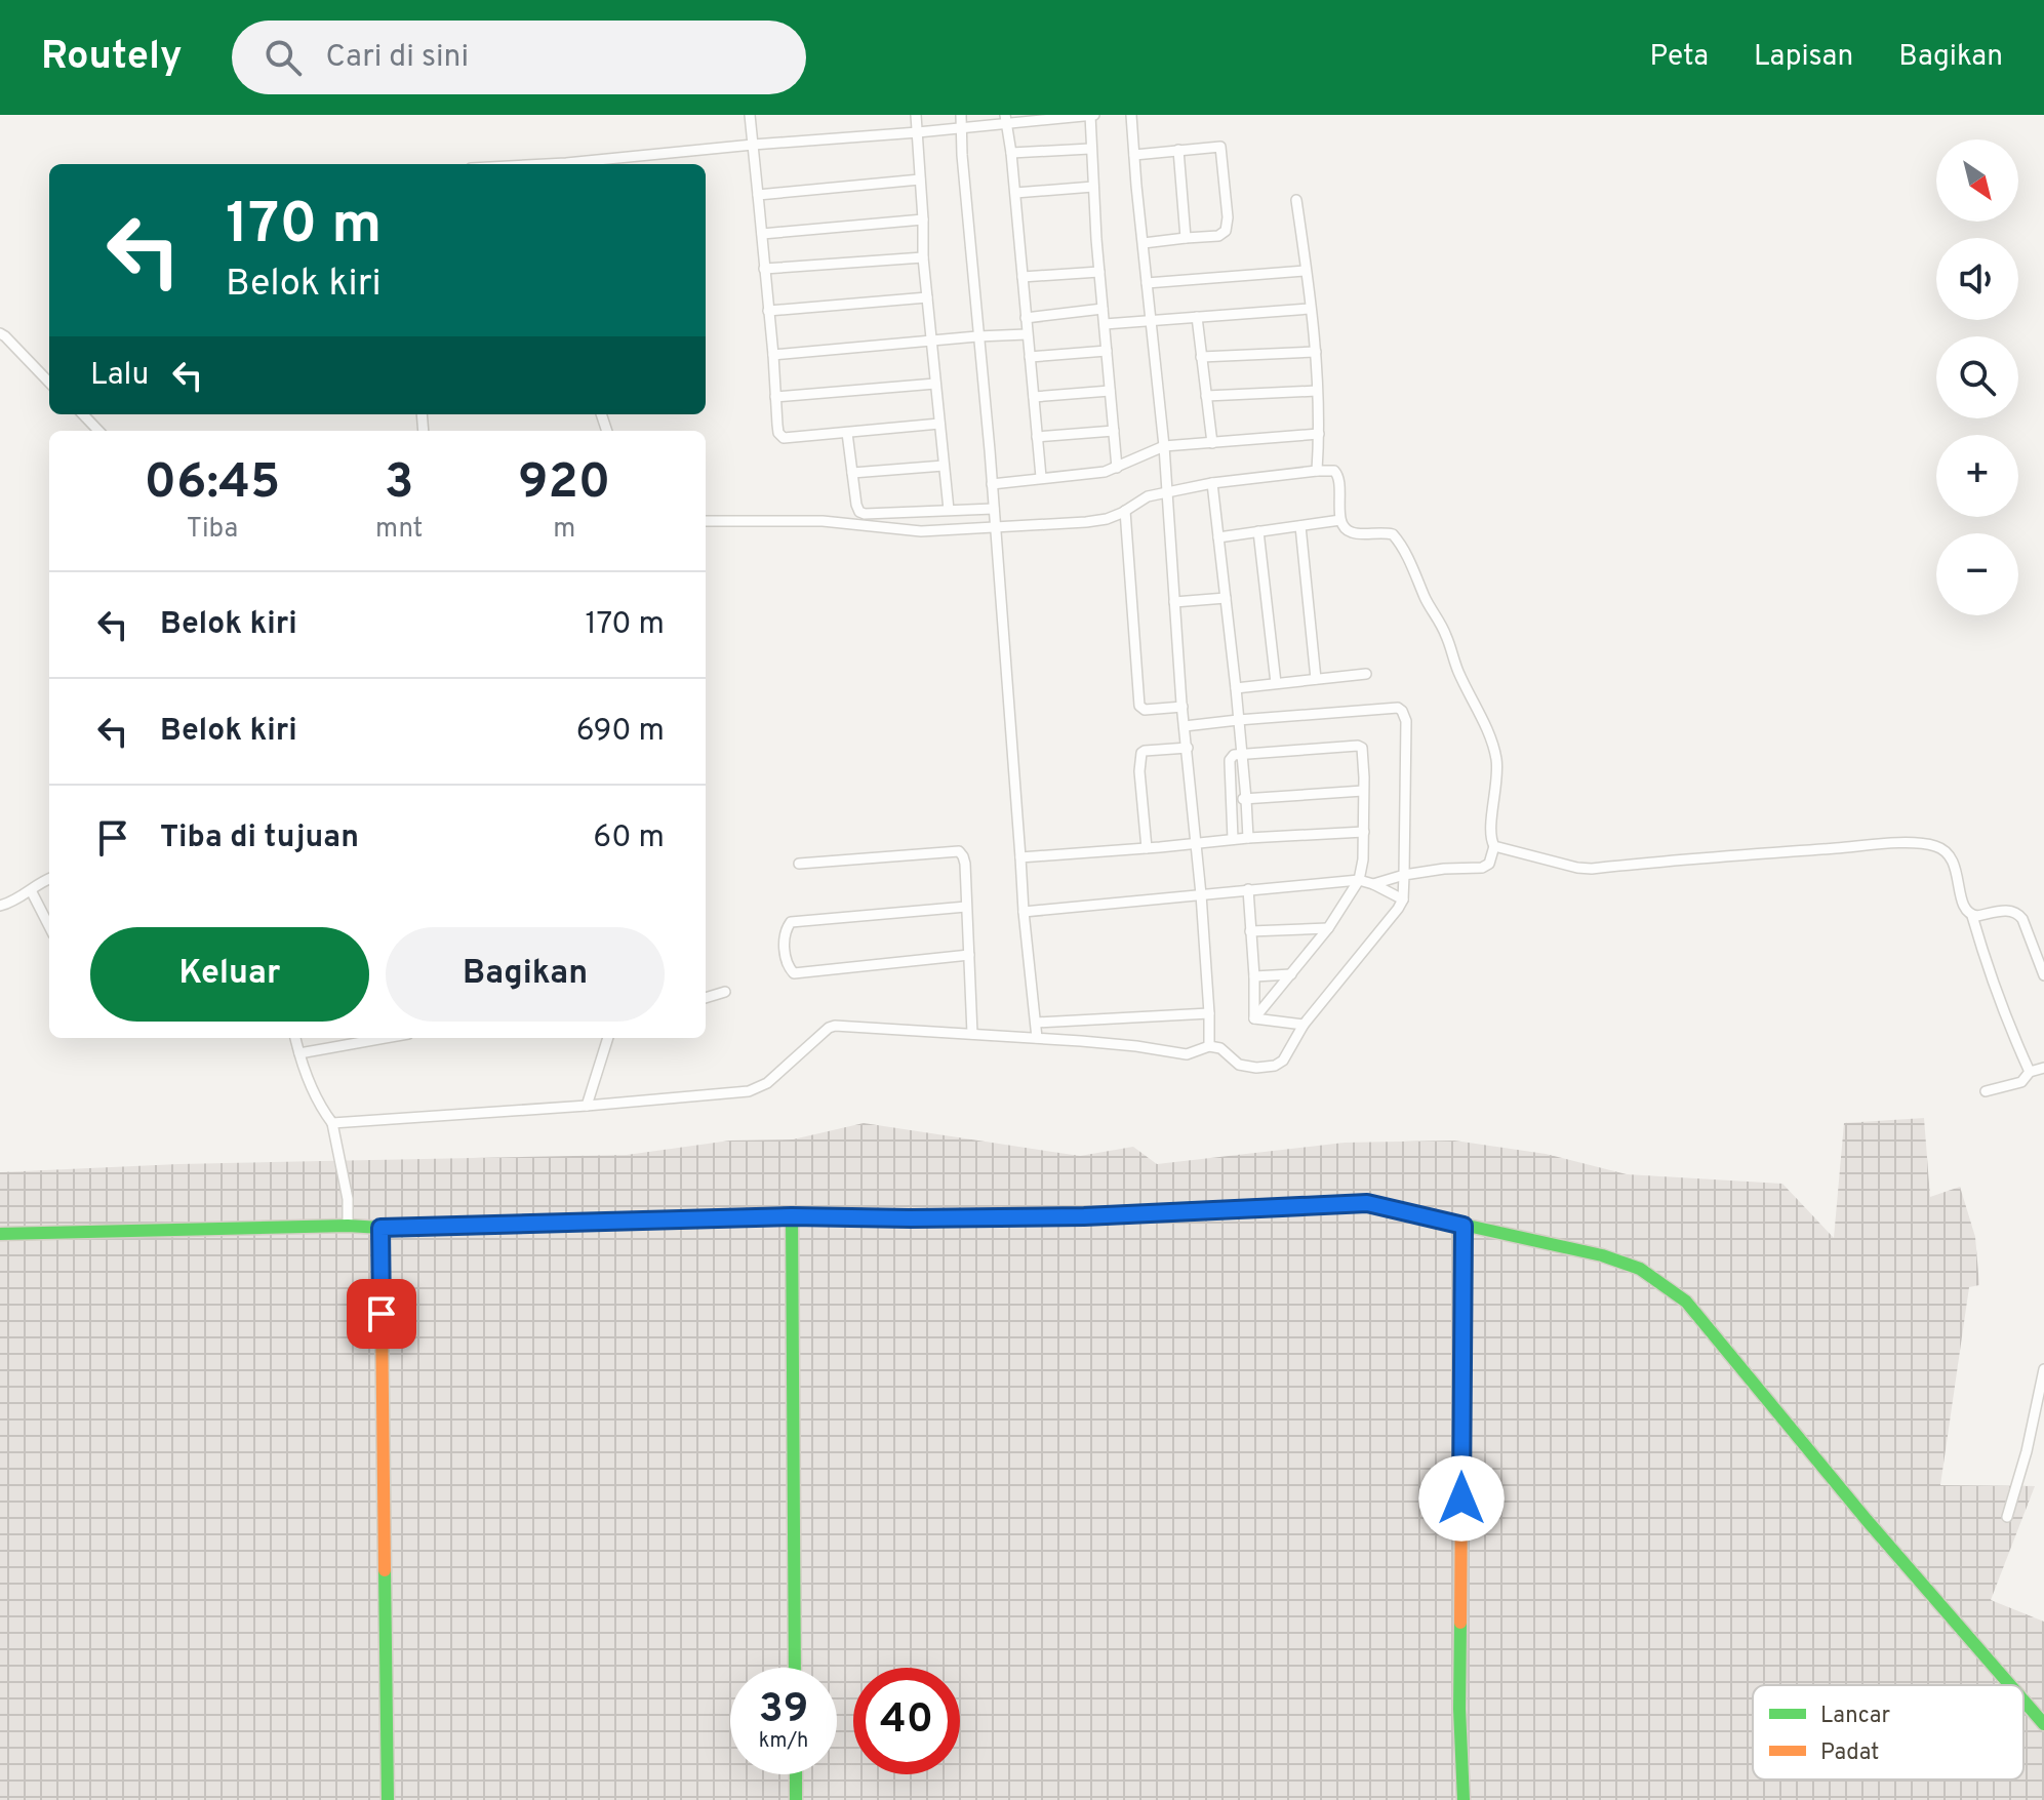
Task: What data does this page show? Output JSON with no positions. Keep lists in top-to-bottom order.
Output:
{
  "legend": ["Lancar", "Padat"],
  "north": "bottom right",
  "page": {
    "header": "Routely",
    "search": "Cari di sini",
    "nav": ["Peta", "Lapisan", "Bagikan"],
    "map_buttons": ["+", "−"],
    "turn": ["170 m", "Belok kiri"],
    "then": "Lalu",
    "eta": [
      "06:45",
      "Tiba",
      "3",
      "mnt",
      "920",
      "m"
    ],
    "list": [
      {
        "name": "Belok kiri",
        "value": "170 m"
      },
      {
        "name": "Belok kiri",
        "value": "690 m"
      },
      {
        "name": "Tiba di tujuan",
        "value": "60 m"
      }
    ],
    "buttons": ["Keluar", "Bagikan"],
    "speed": "39 km/h",
    "limit": "40"
  }
}
